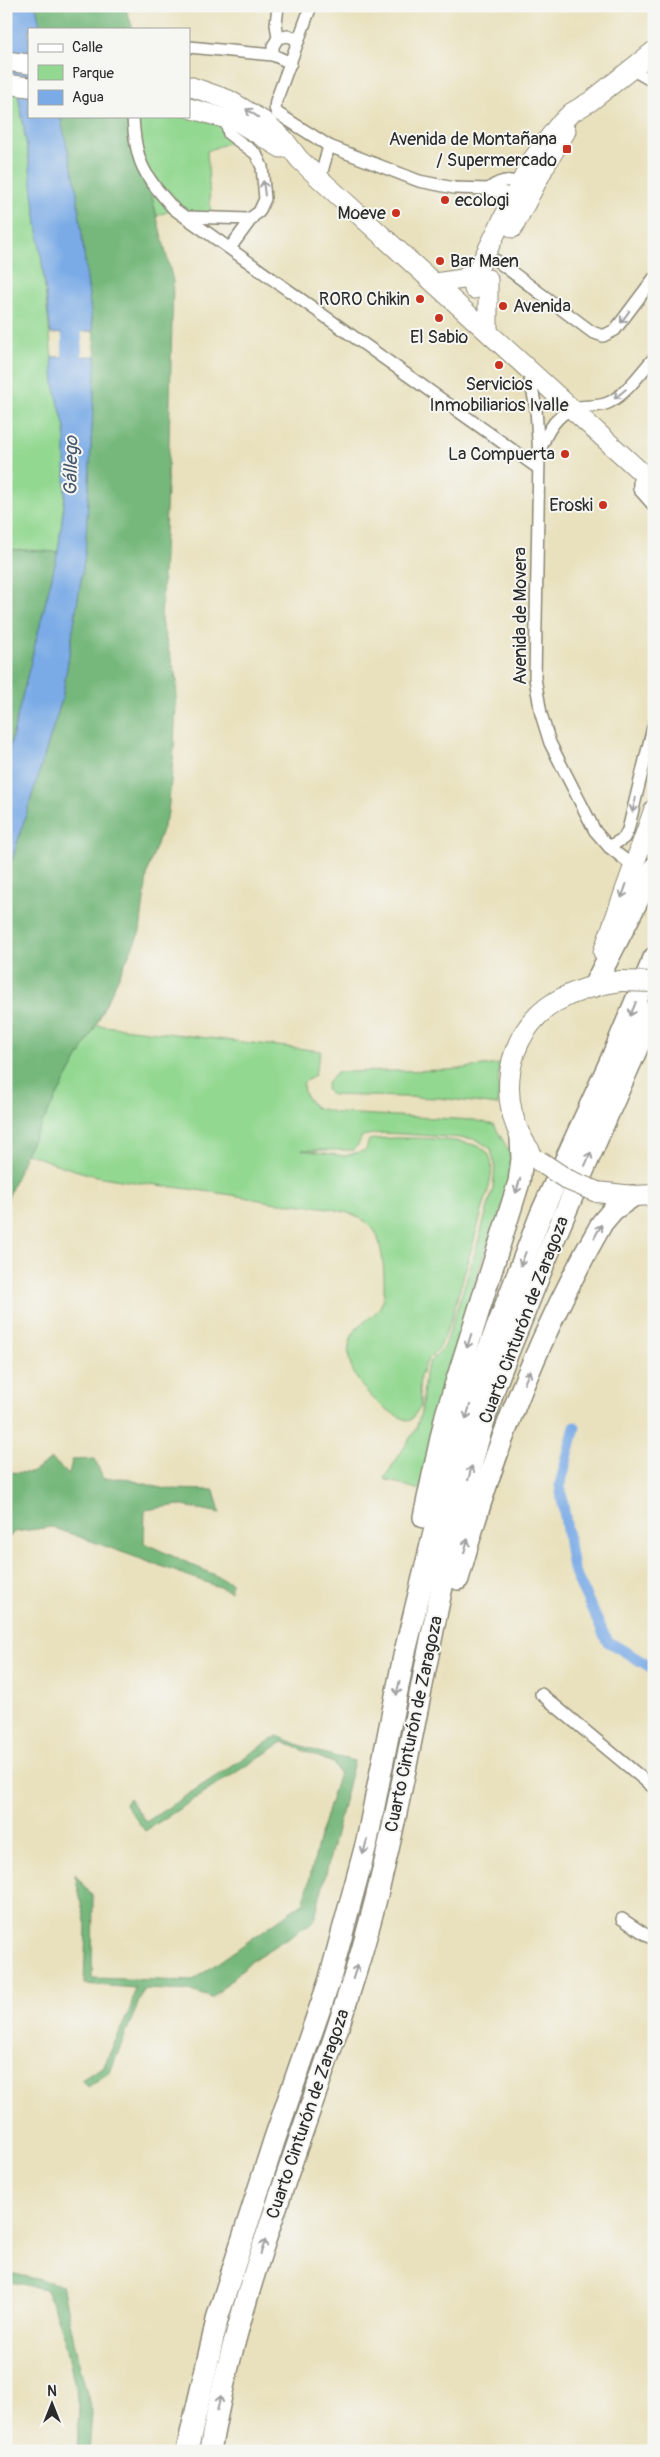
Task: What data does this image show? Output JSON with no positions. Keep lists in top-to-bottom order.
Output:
{
  "streets": {
    "highway": ["Cuarto Cinturón de Zaragoza"],
    "street": ["Avenida de Movera"]
  },
  "water": ["Gállego"],
  "places": {
    "transit": ["Avenida de Montañana / Supermercado"],
    "other": [
      "ecologi",
      "Moeve",
      "Bar Maen",
      "RORO Chikin",
      "Avenida",
      "El Sabio",
      "Servicios Inmobiliarios Ivalle",
      "La Compuerta",
      "Eroski"
    ]
  },
  "legend": ["Calle", "Parque", "Agua"],
  "north": "top"
}
